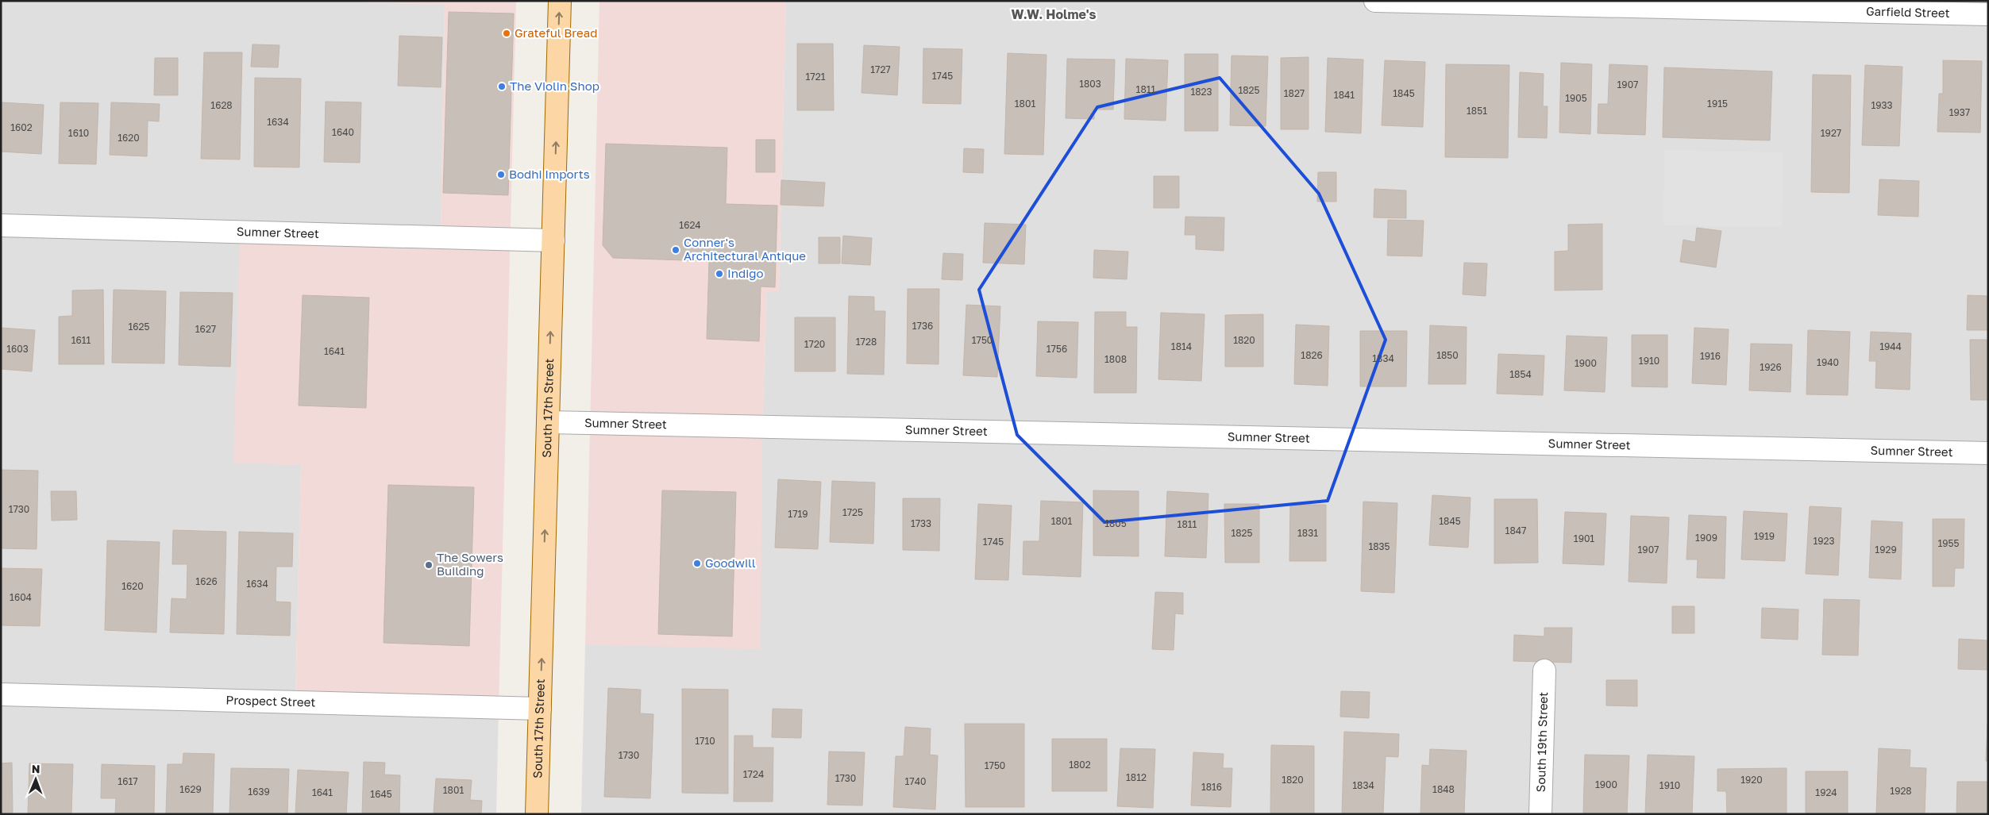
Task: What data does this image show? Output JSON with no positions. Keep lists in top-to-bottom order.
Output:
{
  "streets": {
    "main road": ["South 17th Street"],
    "street": [
      "Garfield Street",
      "Sumner Street",
      "Prospect Street",
      "South 19th Street"
    ]
  },
  "crossings": [
    ["Sumner Street", "South 17th Street"],
    ["South 17th Street", "Prospect Street"]
  ],
  "one_way": ["South 17th Street"],
  "districts": ["W.W. Holme's"],
  "places": [
    "Grateful Bread",
    "The Violin Shop",
    "Bodhi Imports",
    "Conner's Architectural Antique",
    "Indigo",
    "Goodwill",
    "The Sowers Building"
  ],
  "house_numbers": [
    "1727",
    "1745",
    "1721",
    "1803",
    "1907",
    "1811",
    "1825",
    "1823",
    "1827",
    "1845",
    "1841",
    "1905",
    "1801",
    "1915",
    "1628",
    "1933",
    "1851",
    "1937",
    "1634",
    "1602",
    "1640",
    "1610",
    "1927",
    "1620",
    "1624",
    "1736",
    "1625",
    "1627",
    "1611",
    "1750",
    "1820",
    "1728",
    "1720",
    "1814",
    "1944",
    "1603",
    "1756",
    "1641",
    "1826",
    "1850",
    "1916",
    "1834",
    "1808",
    "1910",
    "1940",
    "1900",
    "1926",
    "1854",
    "1730",
    "1725",
    "1719",
    "1801",
    "1845",
    "1733",
    "1805",
    "1811",
    "1847",
    "1825",
    "1831",
    "1919",
    "1909",
    "1901",
    "1923",
    "1745",
    "1955",
    "1835",
    "1907",
    "1929",
    "1626",
    "1634",
    "1620",
    "1604",
    "1710",
    "1730",
    "1802",
    "1750",
    "1724",
    "1812",
    "1730",
    "1820",
    "1920",
    "1617",
    "1740",
    "1900",
    "1834",
    "1910",
    "1816",
    "1629",
    "1848",
    "1801",
    "1928",
    "1639",
    "1641",
    "1924",
    "1645"
  ],
  "north": "top"
}
